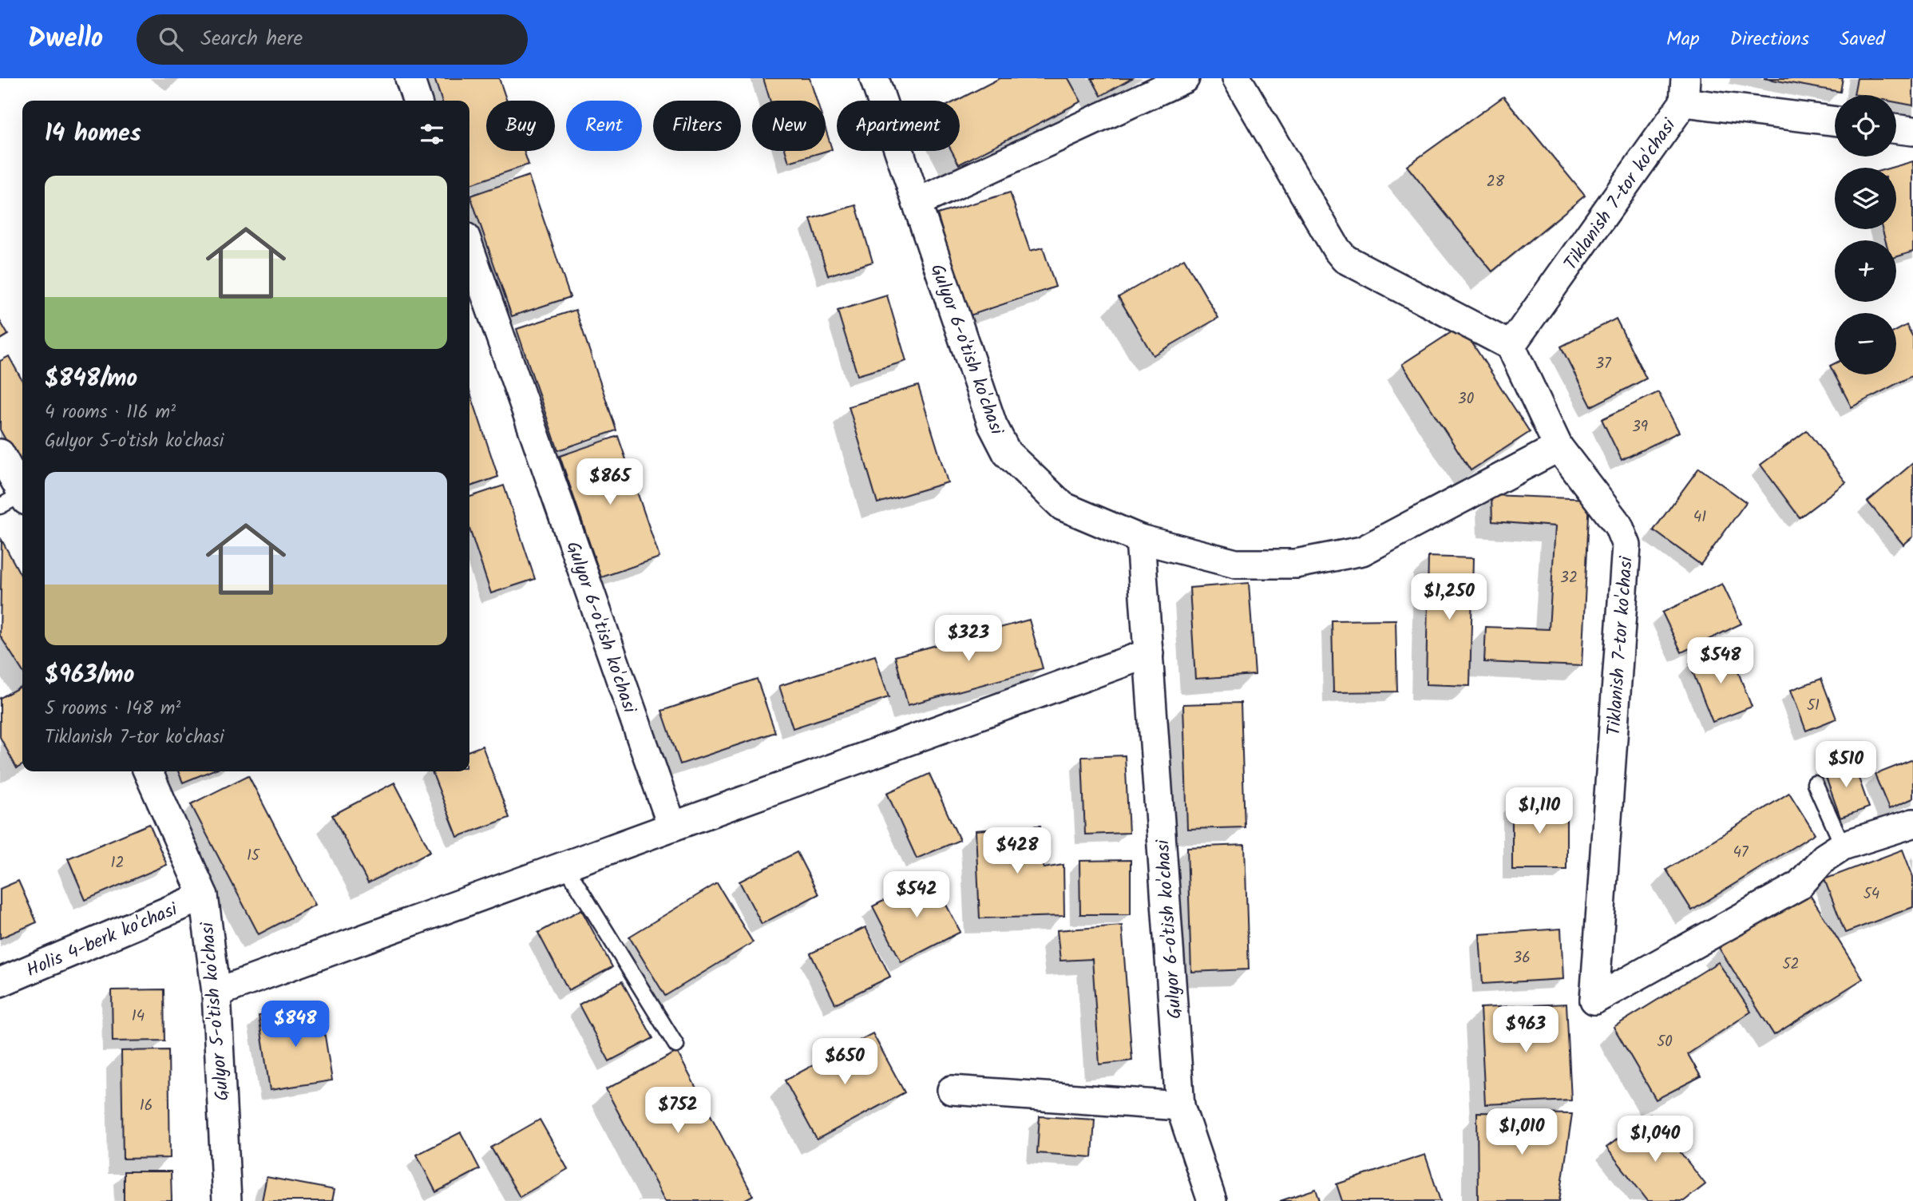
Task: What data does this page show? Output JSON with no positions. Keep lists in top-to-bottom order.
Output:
{
  "streets": {
    "street": [
      "Tiklanish 7-tor ko'chasi",
      "Gulyor 6-o'tish ko'chasi",
      "Holis 4-berk ko'chasi",
      "Gulyor 5-o'tish ko'chasi"
    ]
  },
  "crossings": [
    ["Holis 4-berk ko'chasi", "Gulyor 5-o'tish ko'chasi"]
  ],
  "house_numbers": [
    "28",
    "37",
    "30",
    "39",
    "41",
    "32",
    "51",
    "47",
    "15",
    "12",
    "54",
    "36",
    "52",
    "14",
    "50",
    "16"
  ],
  "page": {
    "header": "Dwello",
    "search": "Search here",
    "nav": ["Map", "Directions", "Saved"],
    "map_buttons": ["+", "−"],
    "chip": [
      "Buy",
      "Rent",
      "Filters",
      "New",
      "Apartment"
    ],
    "heading": "14 homes",
    "list": [
      {
        "name": "$848/mo",
        "note": "4 rooms · 116 m² · Gulyor 5-o'tish ko'chasi"
      },
      {
        "name": "$963/mo",
        "note": "5 rooms · 148 m² · Tiklanish 7-tor ko'chasi"
      }
    ],
    "price": [
      "$865",
      "$1,250",
      "$323",
      "$548",
      "$510",
      "$1,110",
      "$428",
      "$542",
      "$848",
      "$963",
      "$650",
      "$752",
      "$1,010",
      "$1,040"
    ]
  }
}
